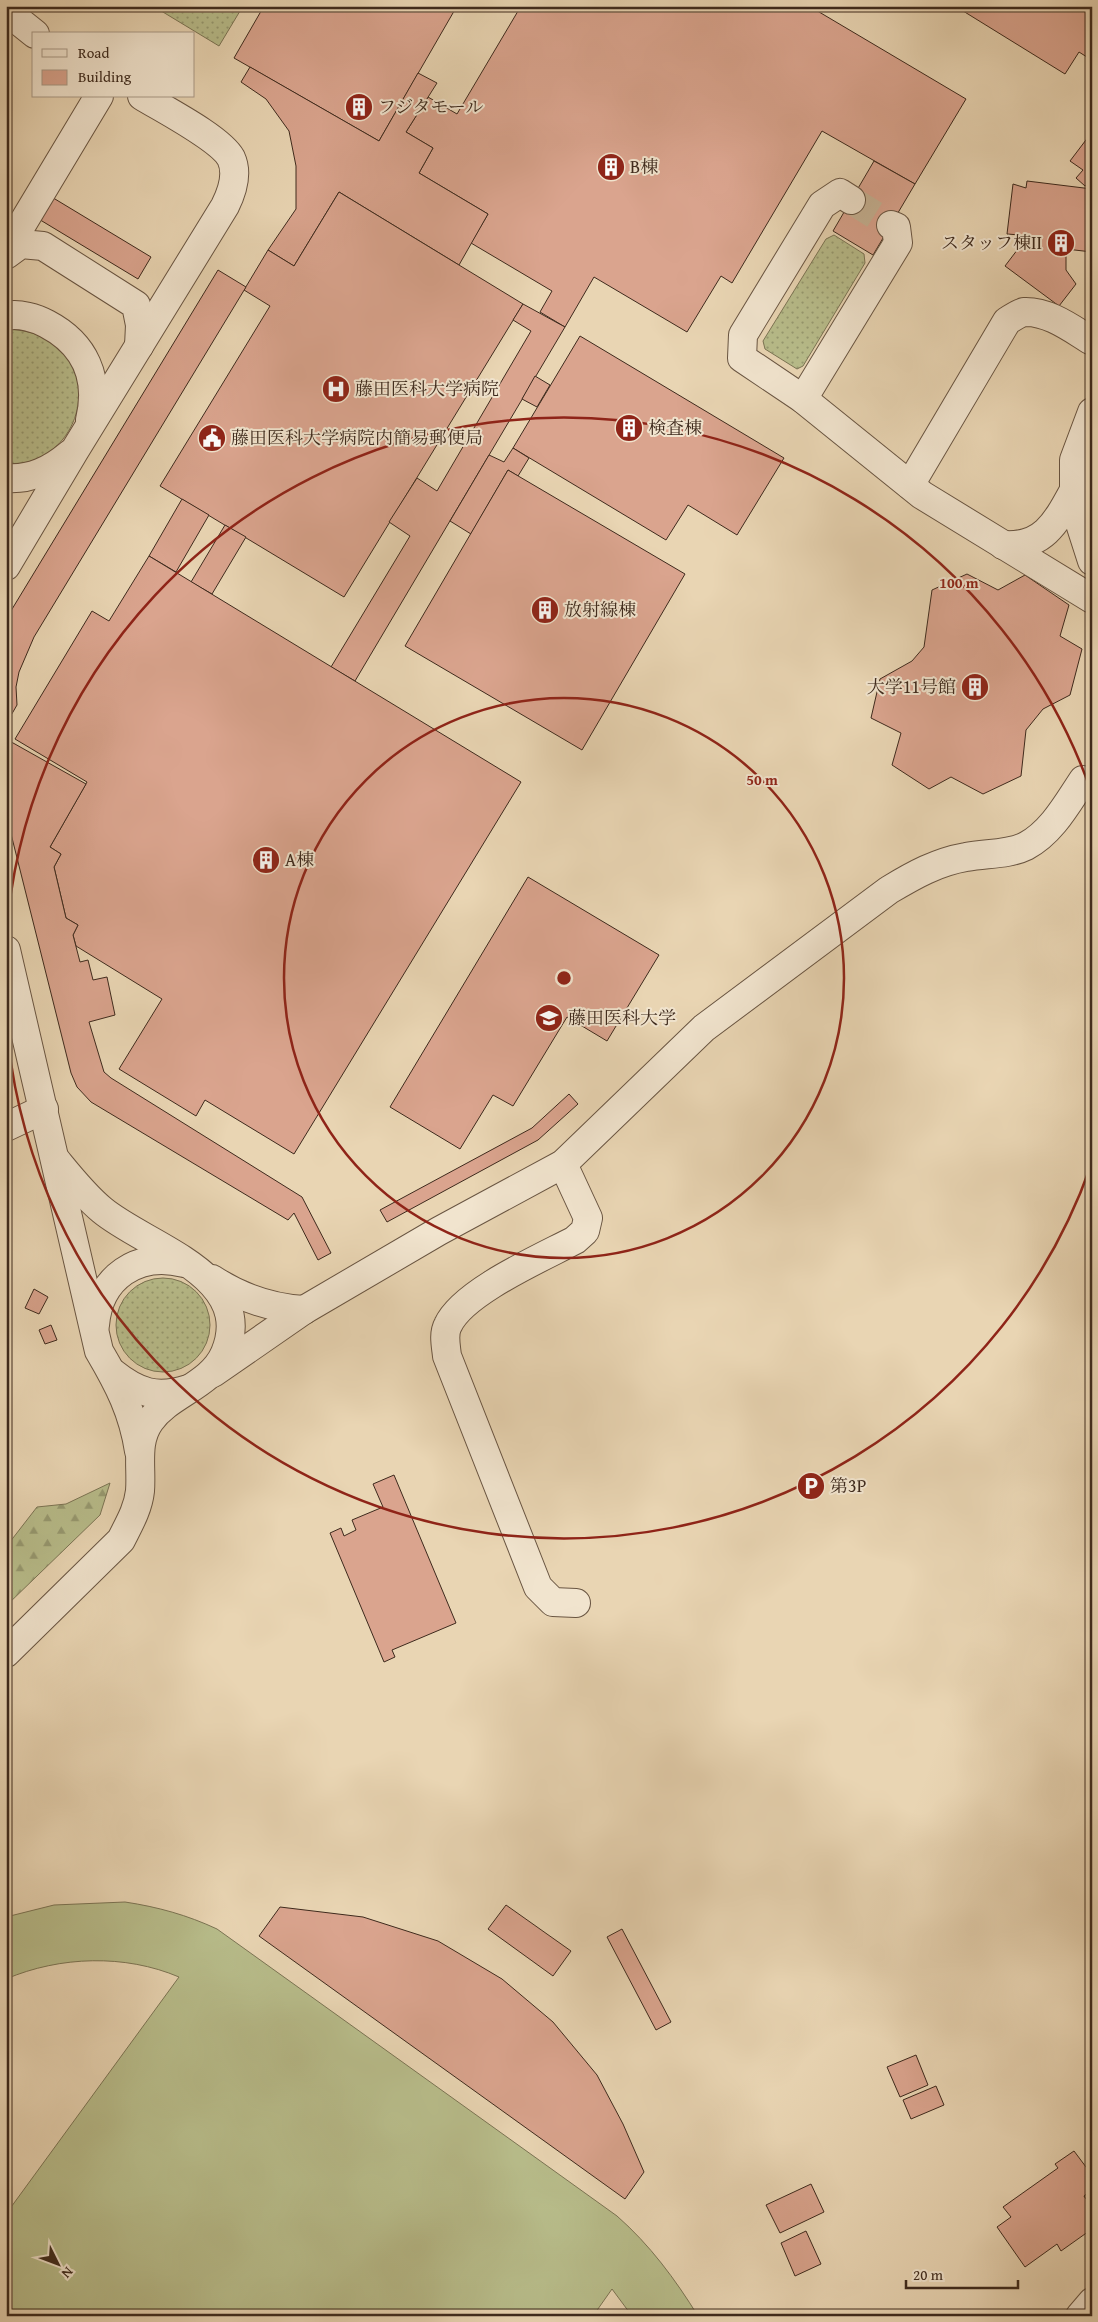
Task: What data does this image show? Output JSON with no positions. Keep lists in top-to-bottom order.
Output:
{
  "places": {
    "building": [
      "フジタモール",
      "B棟",
      "スタッフ棟Ⅱ",
      "検査棟",
      "放射線棟",
      "大学11号館",
      "A棟"
    ],
    "hospital": ["藤田医科大学病院"],
    "public building": ["藤田医科大学病院内簡易郵便局"],
    "school or university": ["藤田医科大学"],
    "parking": ["第3P"]
  },
  "legend": ["Road", "Building"],
  "scale_bar": "20 m",
  "north": "bottom right",
  "rings": ["100 m", "50 m"]
}
